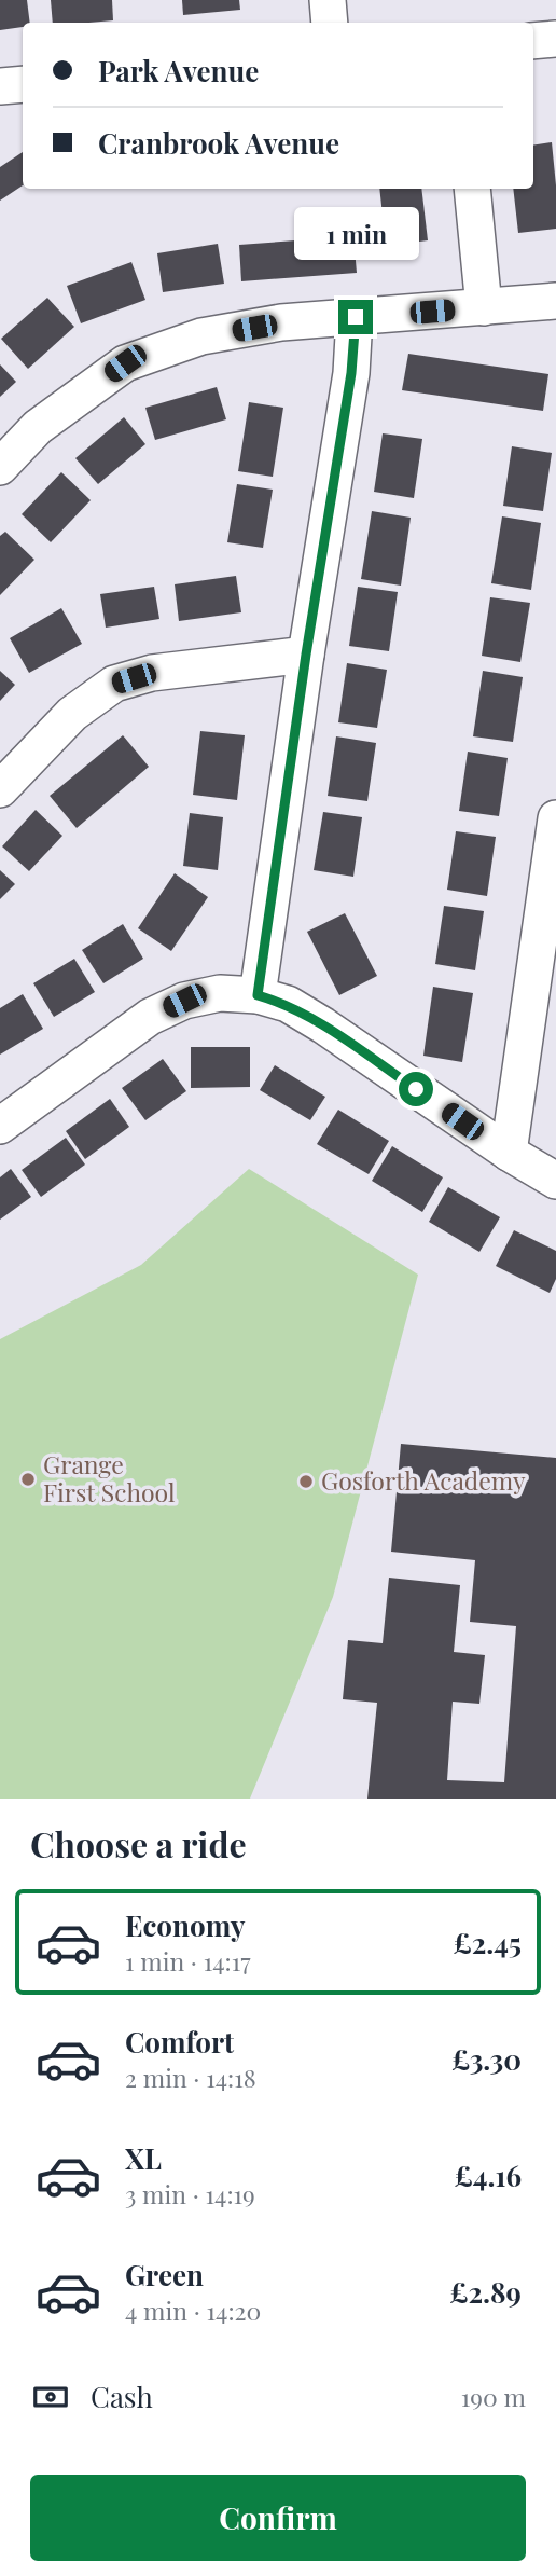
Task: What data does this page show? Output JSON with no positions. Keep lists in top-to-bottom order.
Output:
{
  "places": ["Grange First School", "Gosforth Academy"],
  "page": {
    "banner": ["Park Avenue", "Cranbrook Avenue"],
    "bubble": "1 min",
    "heading": "Choose a ride",
    "list": [
      {
        "name": "Economy",
        "note": "1 min · 14:17",
        "value": "£2.45"
      },
      {
        "name": "Comfort",
        "note": "2 min · 14:18",
        "value": "£3.30"
      },
      {
        "name": "XL",
        "note": "3 min · 14:19",
        "value": "£4.16"
      },
      {
        "name": "Green",
        "note": "4 min · 14:20",
        "value": "£2.89"
      }
    ],
    "pay": ["Cash", "190 m"],
    "buttons": "Confirm"
  }
}
